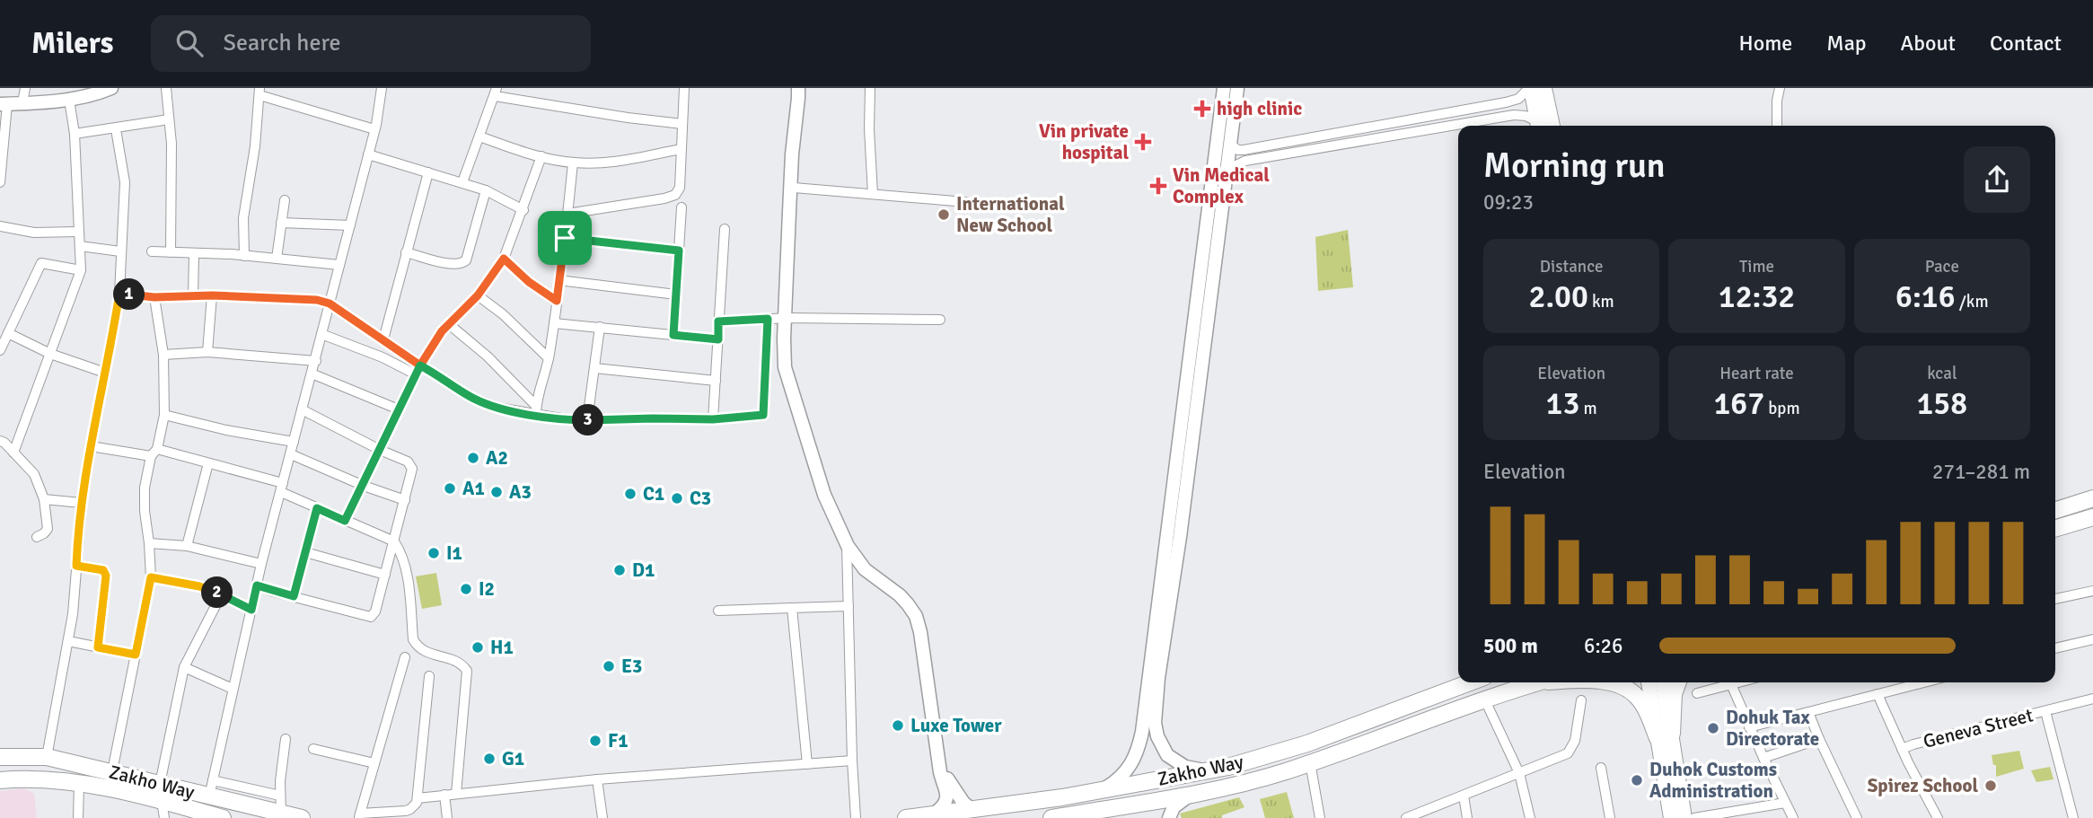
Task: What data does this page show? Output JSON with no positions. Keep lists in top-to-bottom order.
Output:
{
  "streets": {
    "highway": ["Zakho Way"],
    "street": ["Geneva Street"]
  },
  "places": {
    "health": ["high clinic", "Vin private hospital", "Vin Medical Complex"],
    "other": [
      "International New School",
      "A2",
      "A1",
      "A3",
      "C1",
      "C3",
      "I1",
      "D1",
      "I2",
      "H1",
      "E3",
      "Luxe Tower",
      "Dohuk Tax Directorate",
      "F1",
      "G1",
      "Duhok Customs Administration",
      "Spirez School"
    ]
  },
  "page": {
    "header": "Milers",
    "search": "Search here",
    "nav": [
      "Home",
      "Map",
      "About",
      "Contact"
    ],
    "heading": ["Morning run", "09:23"],
    "stats": [
      ["Distance", "2.00 km"],
      ["Time", "12:32"],
      ["Pace", "6:16 /km"],
      ["Elevation", "13 m"],
      ["Heart rate", "167 bpm"],
      ["kcal", "158"]
    ],
    "pins": ["1", "3", "2"],
    "chart": ["Elevation", "271–281 m"],
    "list": [
      {
        "name": "500 m",
        "note": "6:26"
      }
    ]
  }
}
